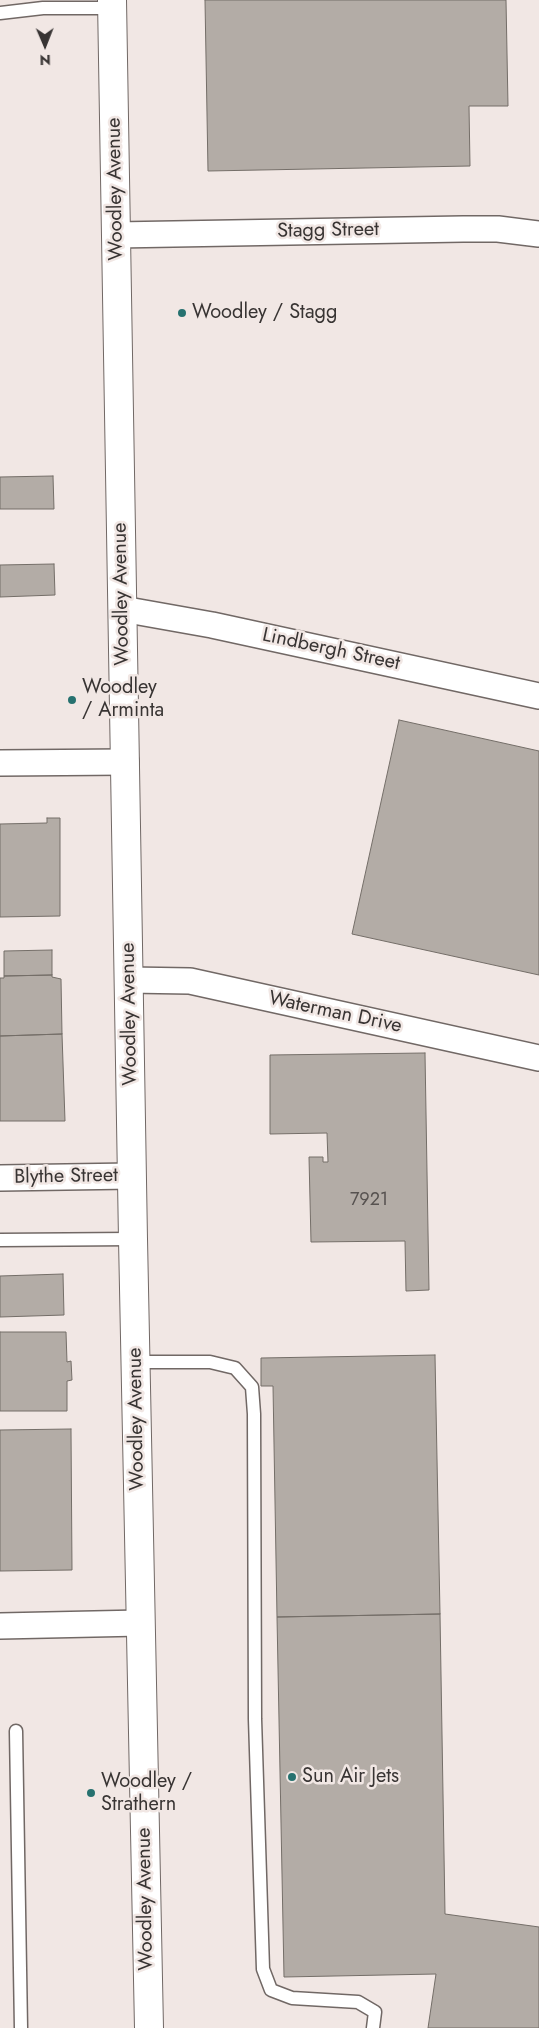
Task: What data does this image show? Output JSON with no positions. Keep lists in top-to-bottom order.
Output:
{
  "streets": {
    "main road": ["Woodley Avenue"],
    "street": [
      "Stagg Street",
      "Lindbergh Street",
      "Waterman Drive",
      "Blythe Street"
    ]
  },
  "crossings": [
    ["Woodley Avenue", "Stagg Street"],
    ["Woodley Avenue", "Lindbergh Street"],
    ["Woodley Avenue", "Waterman Drive"],
    ["Woodley Avenue", "Blythe Street"]
  ],
  "places": [
    "Woodley / Stagg",
    "Woodley / Arminta",
    "Sun Air Jets",
    "Woodley / Strathern"
  ],
  "house_numbers": ["7921"],
  "north": "bottom"
}
